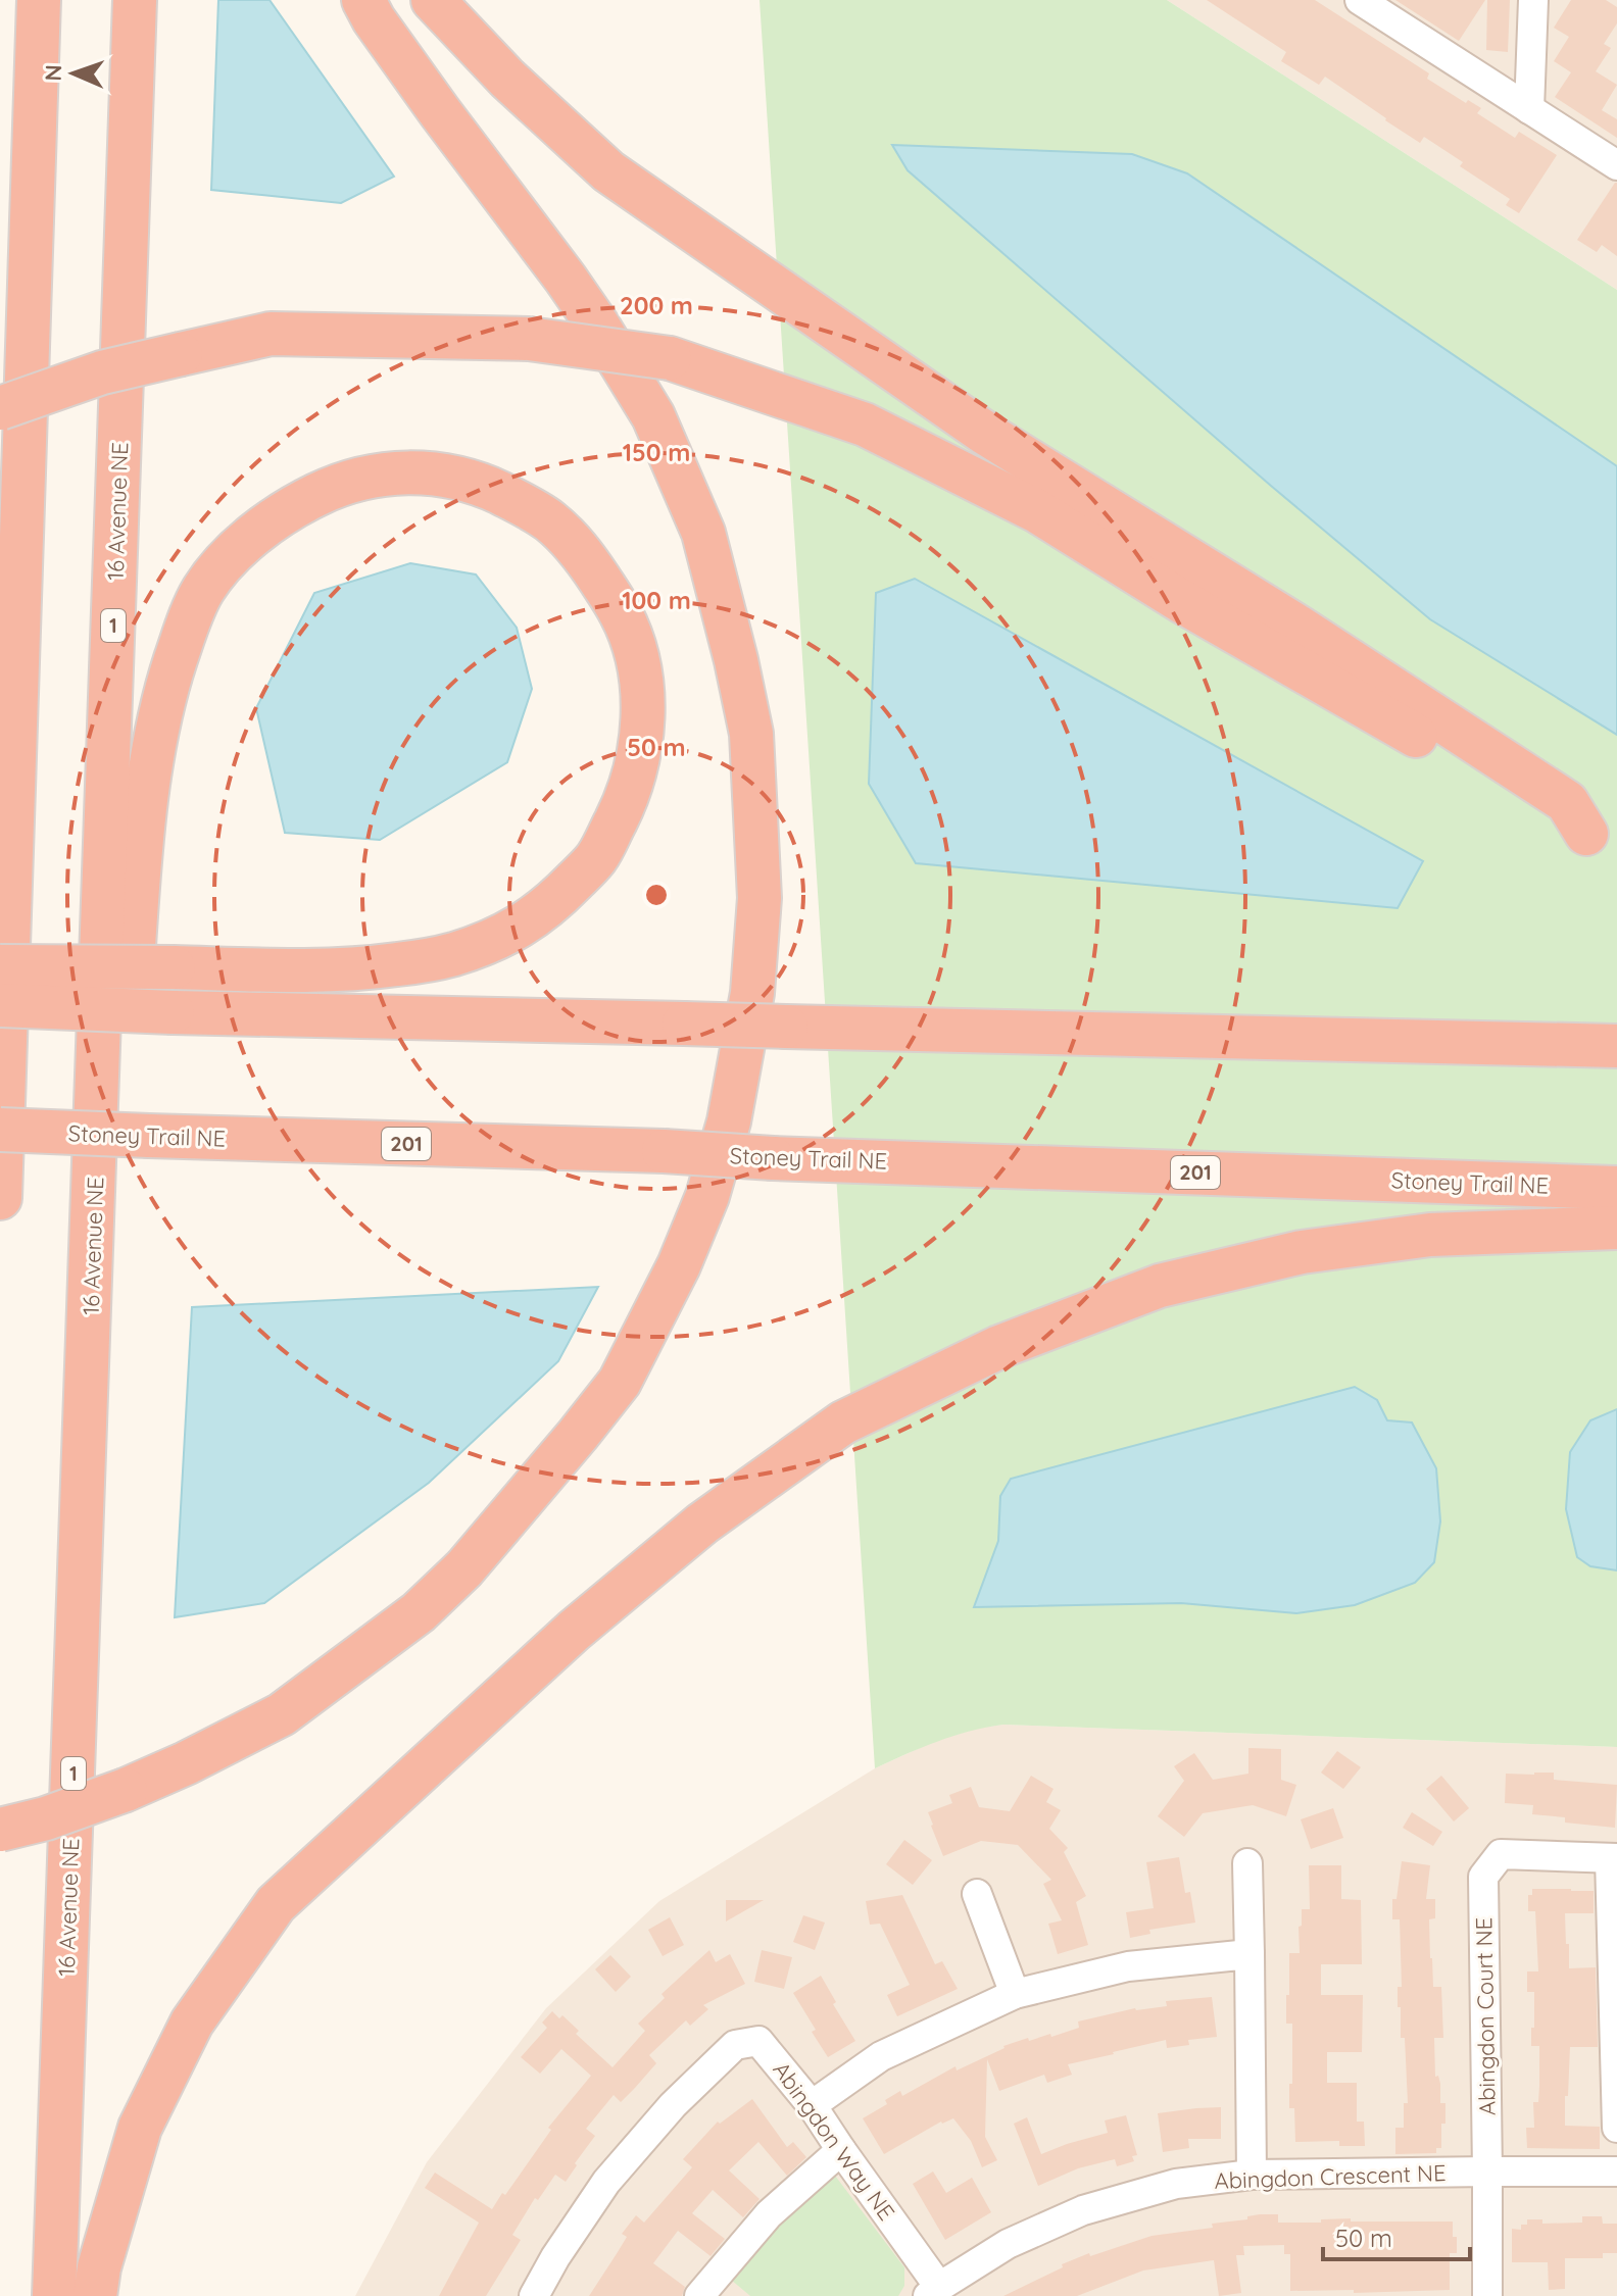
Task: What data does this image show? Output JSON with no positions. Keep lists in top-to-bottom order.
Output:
{
  "streets": {
    "highway": [
      "16 Avenue NE",
      "1",
      "Stoney Trail NE",
      "201"
    ],
    "street": ["Abingdon Court NE", "Abingdon Way NE", "Abingdon Crescent NE"]
  },
  "crossings": [
    ["Abingdon Court NE", "Abingdon Crescent NE"],
    ["Abingdon Way NE", "Abingdon Crescent NE"]
  ],
  "scale_bar": "50 m",
  "north": "left",
  "rings": [
    "200 m",
    "150 m",
    "100 m",
    "50 m"
  ]
}
